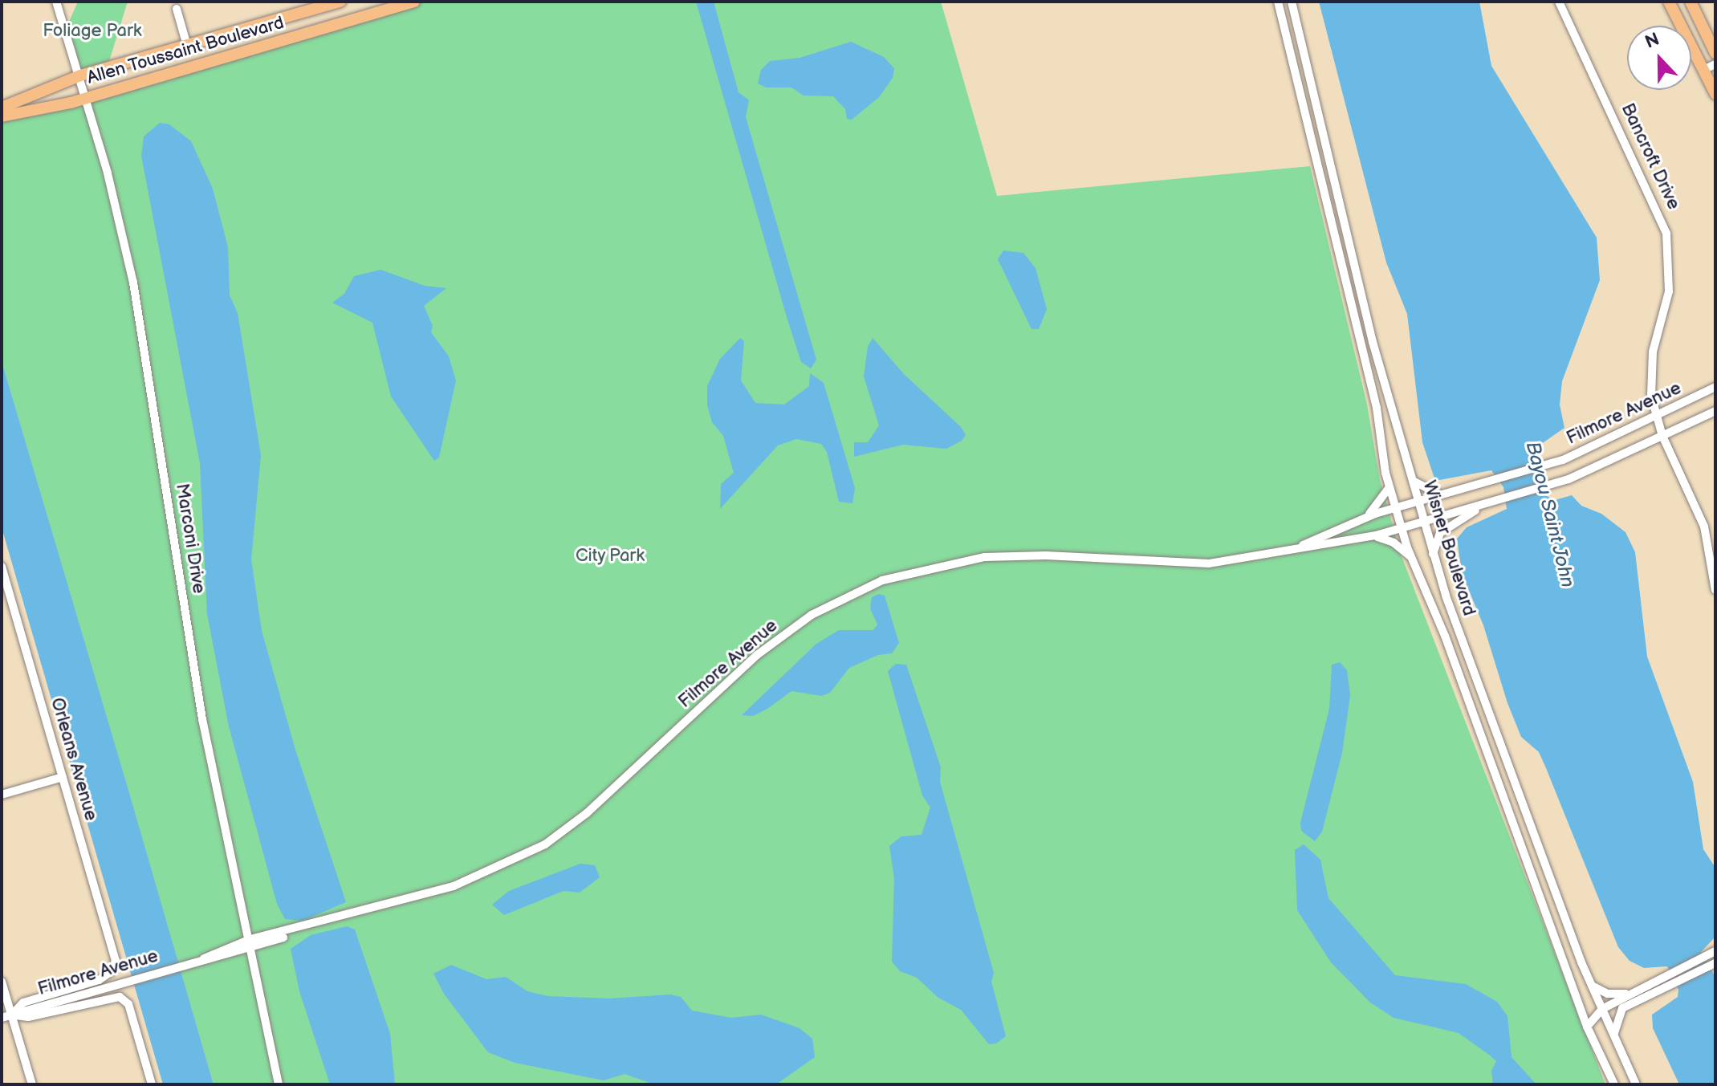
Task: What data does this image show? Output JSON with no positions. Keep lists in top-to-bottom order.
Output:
{
  "streets": {
    "main road": ["Allen Toussaint Boulevard"],
    "street": [
      "Bancroft Drive",
      "Filmore Avenue",
      "Marconi Drive",
      "Wisner Boulevard",
      "Orleans Avenue"
    ]
  },
  "crossings": [
    ["Allen Toussaint Boulevard", "Marconi Drive"],
    ["Bancroft Drive", "Filmore Avenue"],
    ["Filmore Avenue", "Marconi Drive"],
    ["Filmore Avenue", "Wisner Boulevard"],
    ["Filmore Avenue", "Orleans Avenue"]
  ],
  "water": ["Bayou Saint John"],
  "parks": ["Foliage Park", "City Park"],
  "north": "top"
}
